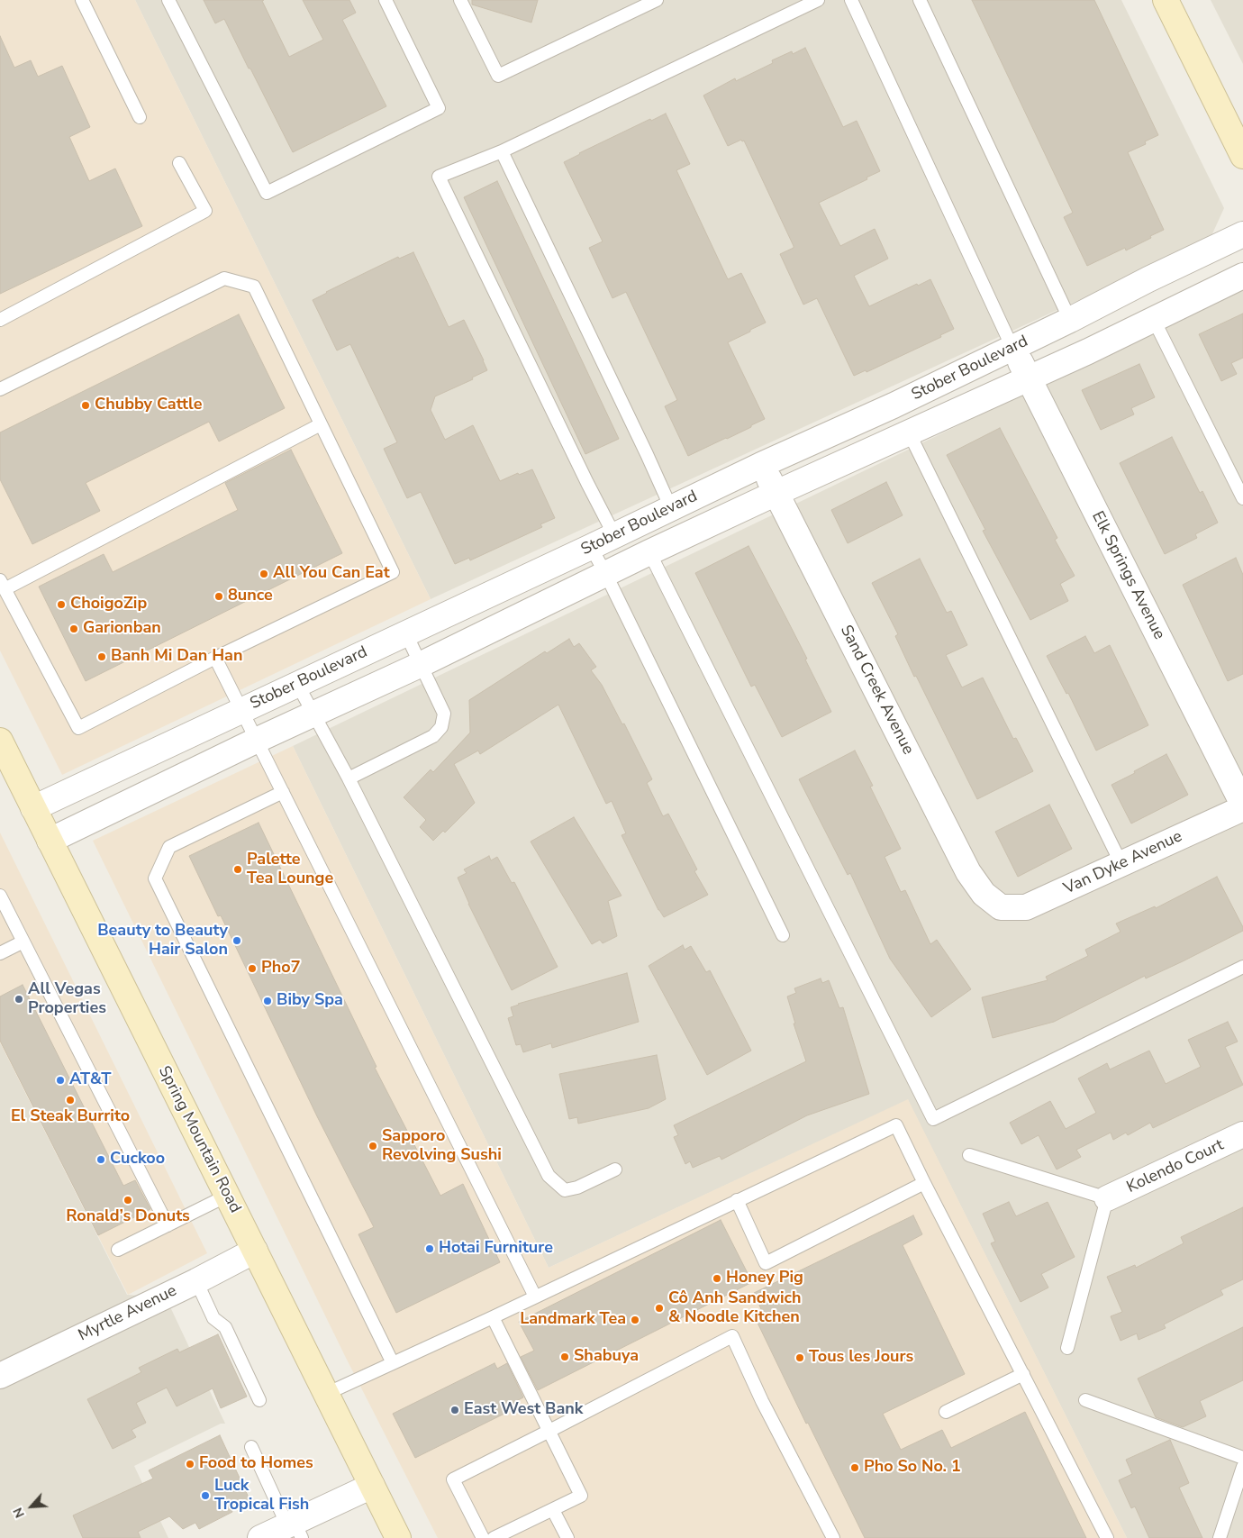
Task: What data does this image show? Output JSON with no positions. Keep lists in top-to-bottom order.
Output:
{
  "streets": {
    "main road": ["Spring Mountain Road"],
    "street": [
      "Stober Boulevard",
      "Elk Springs Avenue",
      "Sand Creek Avenue",
      "Van Dyke Avenue",
      "Kolendo Court",
      "Myrtle Avenue"
    ]
  },
  "crossings": [
    ["Stober Boulevard", "Elk Springs Avenue"],
    ["Stober Boulevard", "Sand Creek Avenue"],
    ["Stober Boulevard", "Spring Mountain Road"],
    ["Elk Springs Avenue", "Van Dyke Avenue"],
    ["Sand Creek Avenue", "Van Dyke Avenue"],
    ["Spring Mountain Road", "Myrtle Avenue"]
  ],
  "places": [
    "Chubby Cattle",
    "All You Can Eat",
    "8unce",
    "ChoigoZip",
    "Garionban",
    "Banh Mi Dan Han",
    "Palette Tea Lounge",
    "Beauty to Beauty Hair Salon",
    "Pho7",
    "All Vegas Properties",
    "Biby Spa",
    "AT&T",
    "El Steak Burrito",
    "Sapporo Revolving Sushi",
    "Cuckoo",
    "Ronald’s Donuts",
    "Hotai Furniture",
    "Honey Pig",
    "Cô Anh Sandwich & Noodle Kitchen",
    "Landmark Tea",
    "Shabuya",
    "Tous les Jours",
    "East West Bank",
    "Food to Homes",
    "Pho So No. 1",
    "Luck Tropical Fish"
  ],
  "north": "bottom left"
}
